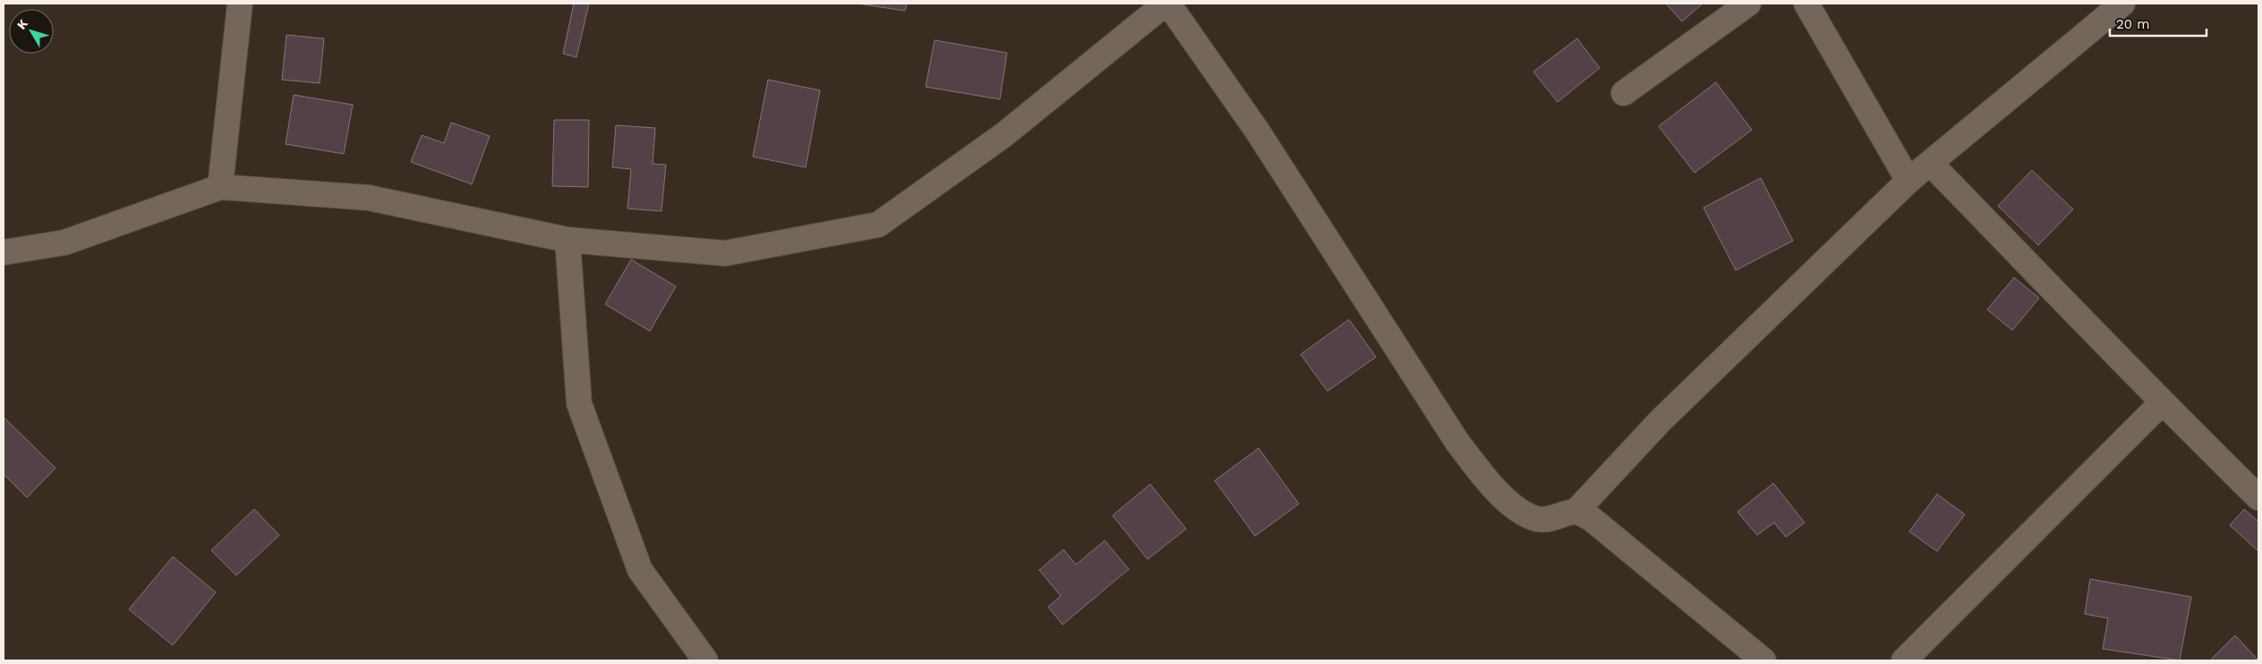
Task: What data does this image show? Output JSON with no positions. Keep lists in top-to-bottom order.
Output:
{
  "scale_bar": "20 m",
  "north": "top left"
}
